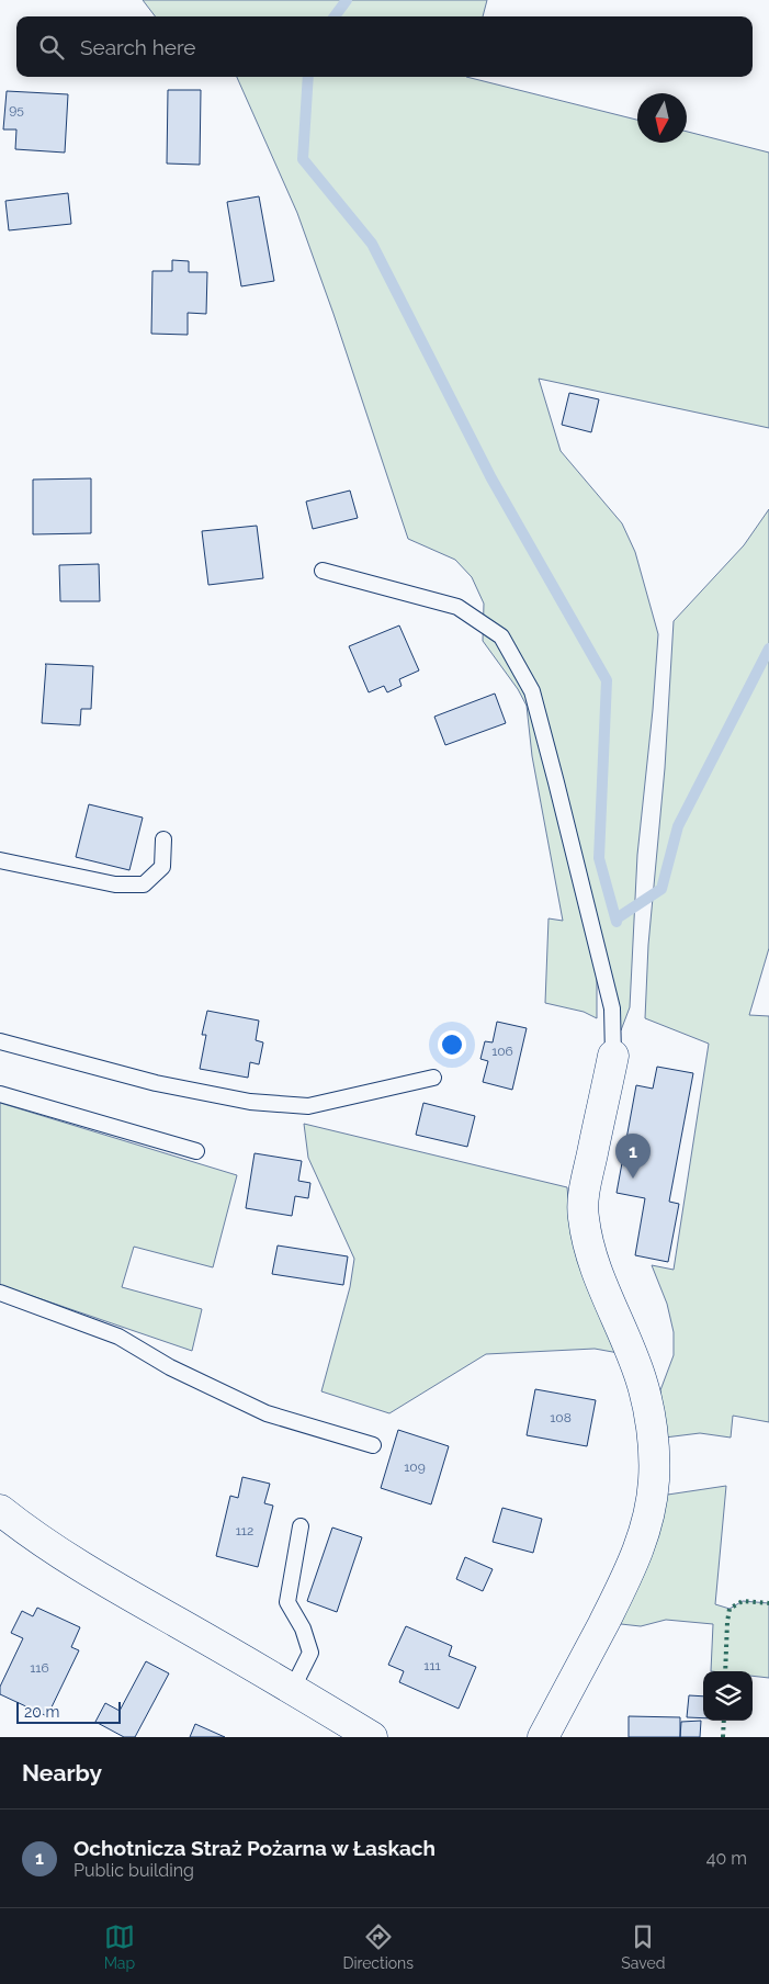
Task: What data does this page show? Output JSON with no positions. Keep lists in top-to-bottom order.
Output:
{
  "house_numbers": [
    "95",
    "106",
    "108",
    "109",
    "112",
    "111",
    "116"
  ],
  "scale_bar": "20 m",
  "north": "bottom",
  "page": {
    "search": "Search here",
    "pins": "1",
    "scale": "20 m",
    "heading": "Nearby",
    "list": [
      {
        "mark": "1",
        "name": "Ochotnicza Straż Pożarna w Łaskach",
        "note": "Public building",
        "value": "40 m"
      }
    ],
    "nav": ["Map", "Directions", "Saved"]
  }
}
